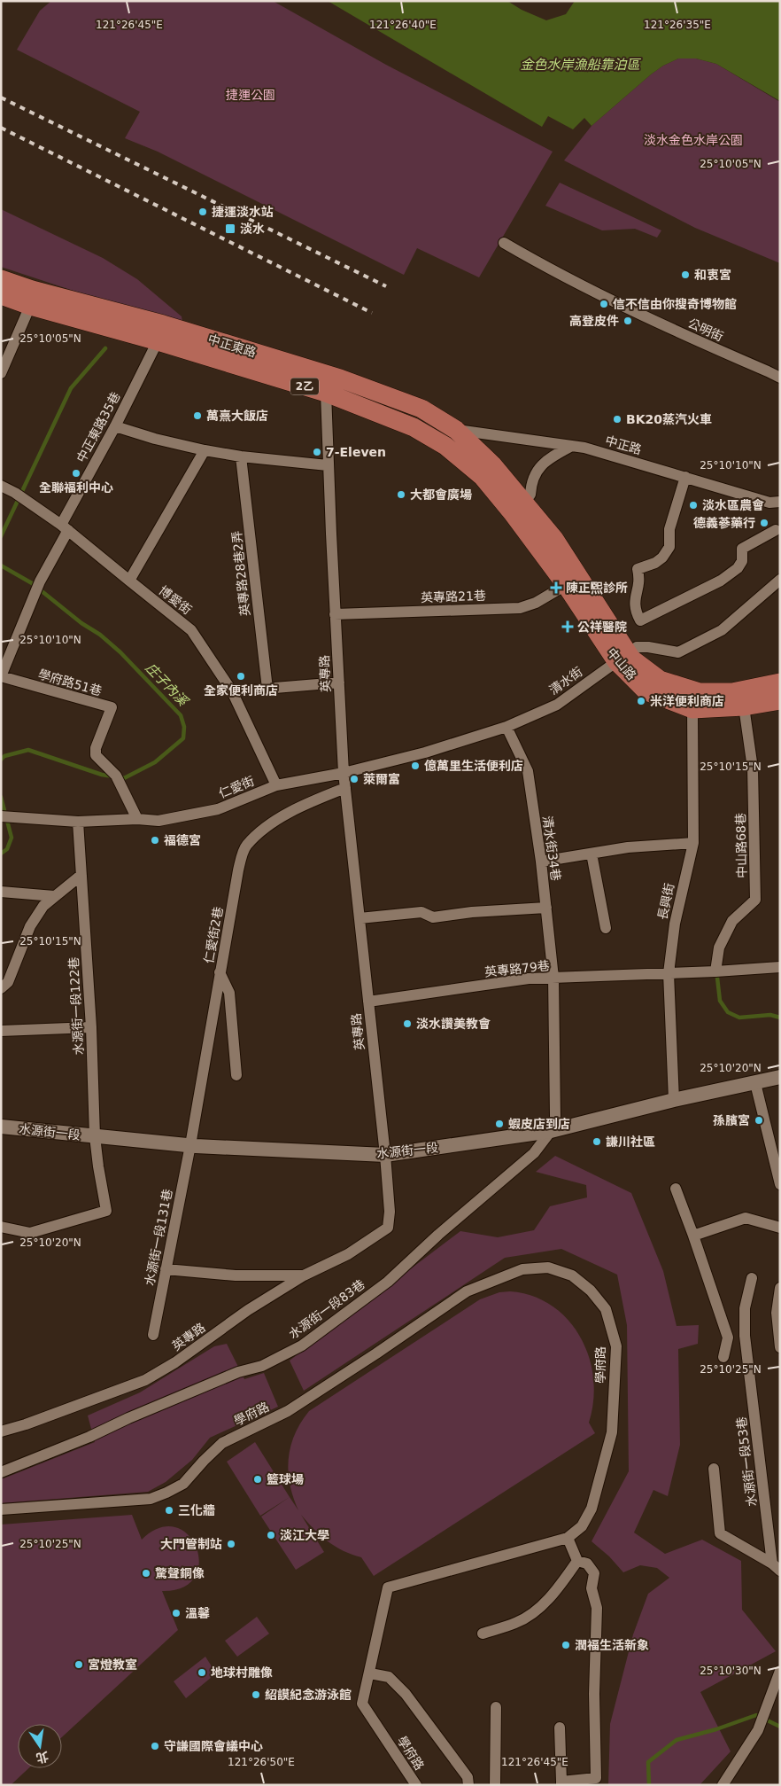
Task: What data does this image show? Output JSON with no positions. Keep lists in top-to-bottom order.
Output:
{
  "streets": {
    "main road": ["中正東路", "2乙", "中山路"],
    "street": [
      "公明街",
      "中正東路35巷",
      "中正路",
      "英專路28巷2弄",
      "英專路21巷",
      "博愛街",
      "英專路",
      "清水街",
      "學府路51巷",
      "仁愛街",
      "中山路68巷",
      "清水街34巷",
      "長興街",
      "仁愛街2巷",
      "英專路79巷",
      "水源街一段122巷",
      "水源街一段",
      "水源街一段131巷",
      "水源街一段83巷",
      "學府路",
      "水源街一段53巷"
    ]
  },
  "crossings": [
    ["中正東路", "中正東路35巷"],
    ["中正東路", "中正路"],
    ["中正東路", "中山路"],
    ["中正東路", "英專路"],
    ["中正東路35巷", "博愛街"],
    ["中正東路35巷", "學府路51巷"],
    ["中正路", "中山路"],
    ["英專路21巷", "中山路"],
    ["英專路21巷", "英專路"],
    ["博愛街", "仁愛街"],
    ["中山路", "清水街"],
    ["中山路", "中山路68巷"],
    ["中山路", "長興街"],
    ["英專路", "清水街"],
    ["英專路", "仁愛街"],
    ["英專路", "仁愛街2巷"],
    ["英專路", "英專路79巷"],
    ["英專路", "水源街一段"],
    ["清水街", "仁愛街"],
    ["清水街", "清水街34巷"],
    ["學府路51巷", "仁愛街"],
    ["仁愛街", "水源街一段122巷"],
    ["中山路68巷", "英專路79巷"],
    ["清水街34巷", "英專路79巷"],
    ["清水街34巷", "水源街一段"],
    ["清水街34巷", "水源街一段83巷"],
    ["長興街", "英專路79巷"],
    ["長興街", "水源街一段"],
    ["仁愛街2巷", "水源街一段"],
    ["仁愛街2巷", "水源街一段131巷"],
    ["水源街一段122巷", "水源街一段"],
    ["水源街一段", "水源街一段131巷"],
    ["水源街一段", "水源街一段83巷"]
  ],
  "water": ["金色水岸漁船靠泊區", "庄子內溪"],
  "parks": ["捷運公園", "淡水金色水岸公園"],
  "places": {
    "other": [
      "捷運淡水站",
      "和衷宮",
      "信不信由你搜奇博物館",
      "高登皮件",
      "萬熹大飯店",
      "BK20蒸汽火車",
      "7-Eleven",
      "全聯福利中心",
      "大都會廣場",
      "淡水區農會",
      "德義蔘藥行",
      "全家便利商店",
      "米洋便利商店",
      "億萬里生活便利店",
      "萊爾富",
      "福德宮",
      "淡水讚美教會",
      "孫臏宮",
      "蝦皮店到店",
      "謙川社區",
      "籃球場",
      "三化牆",
      "淡江大學",
      "大門管制站",
      "驚聲銅像",
      "溫馨",
      "潤福生活新象",
      "宮燈教室",
      "地球村雕像",
      "紹謨紀念游泳館",
      "守謙國際會議中心"
    ],
    "transit": ["淡水"],
    "health": ["陳正煕診所", "公祥醫院"]
  },
  "north": "bottom",
  "coordinates": [
    "121°26'45\"E",
    "121°26'40\"E",
    "121°26'35\"E",
    "25°10'05\"N",
    "25°10'10\"N",
    "25°10'15\"N",
    "25°10'20\"N",
    "25°10'25\"N",
    "25°10'30\"N",
    "121°26'50\"E"
  ]
}
